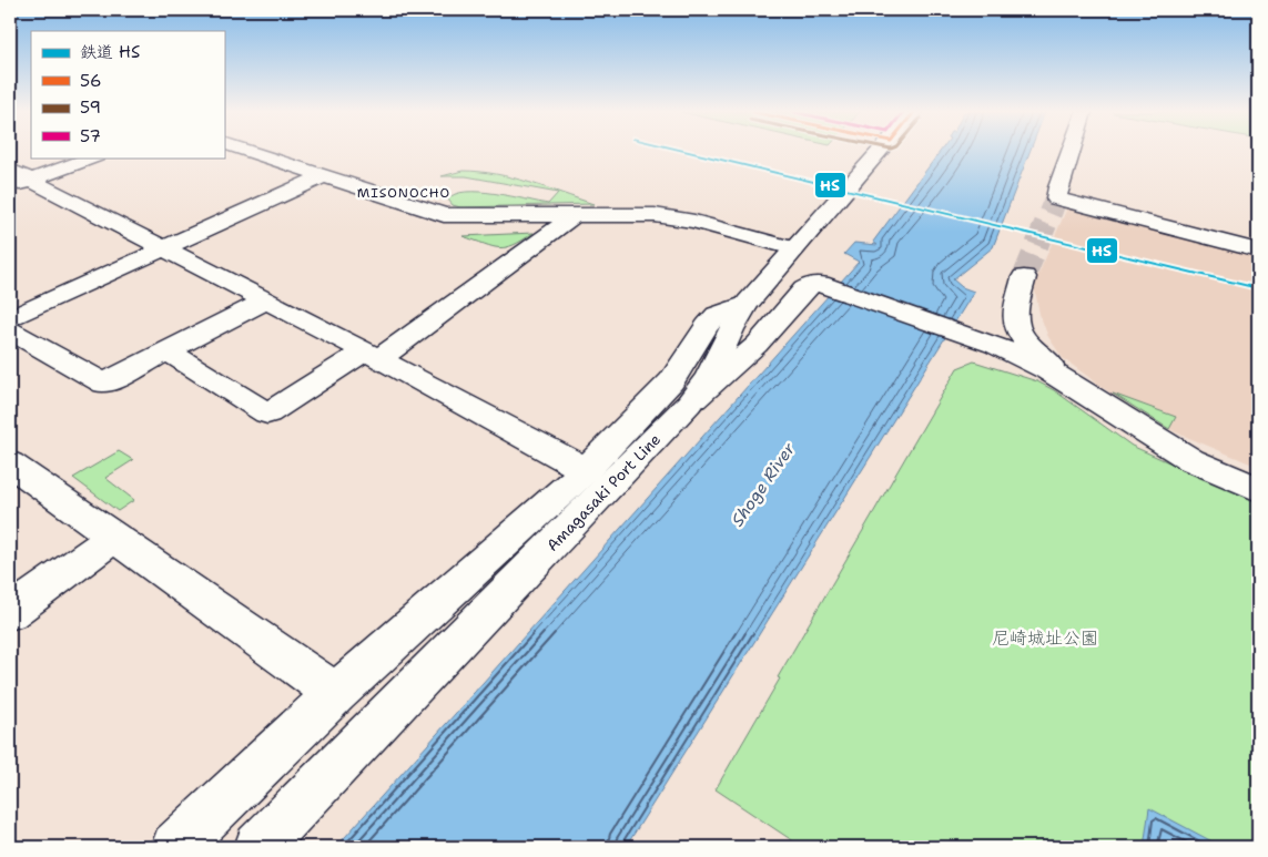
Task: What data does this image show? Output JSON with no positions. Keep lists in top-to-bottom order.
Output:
{
  "streets": {
    "street": ["Amagasaki Port Line"]
  },
  "districts": ["MISONOCHO"],
  "water": ["Shoge River"],
  "parks": ["尼崎城址公園"],
  "lines": ["rail line HS"],
  "legend": [
    "鉄道 HS",
    "56",
    "59",
    "57"
  ]
}
